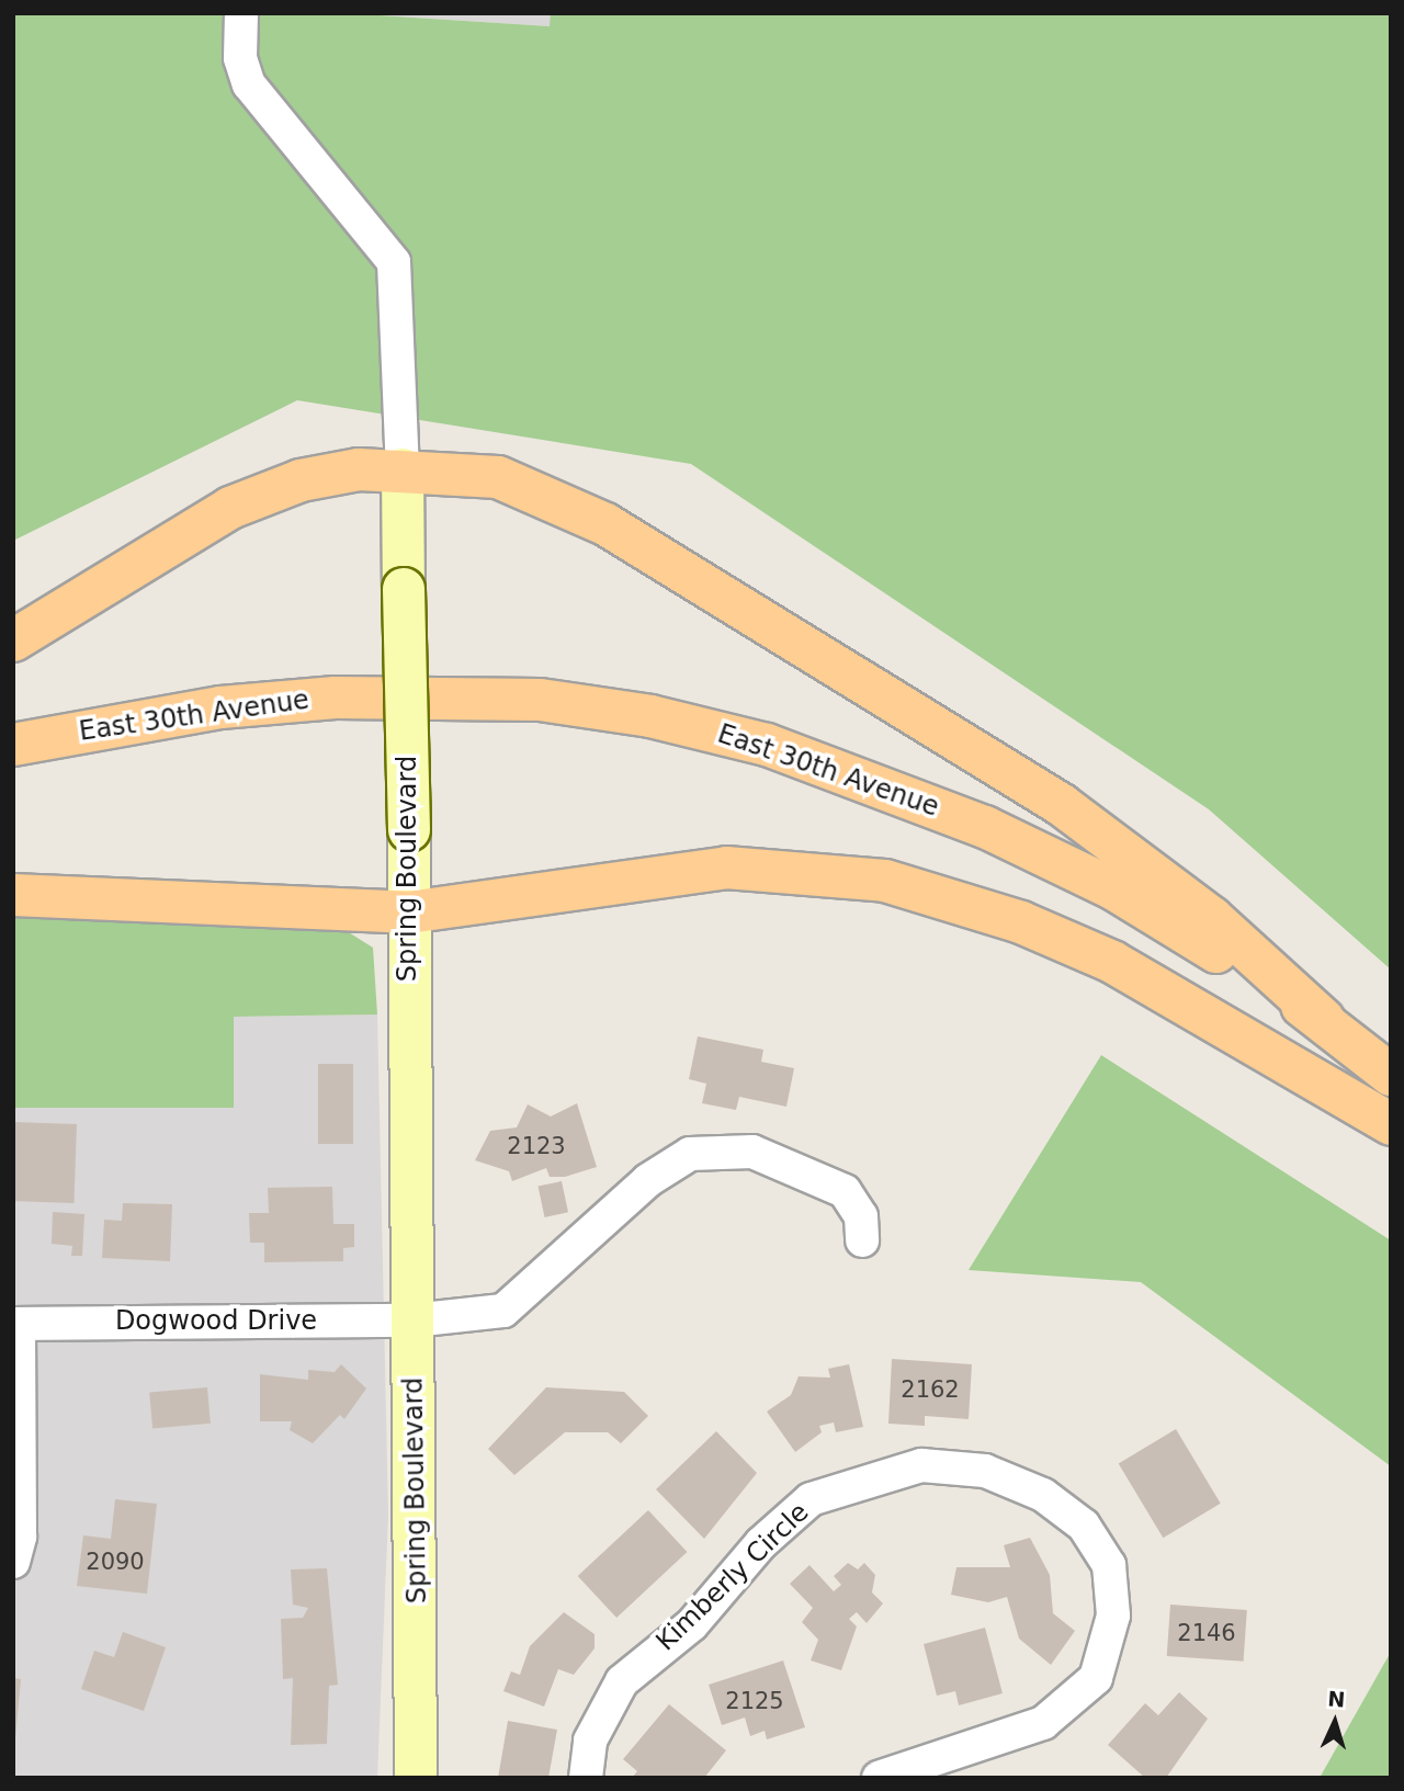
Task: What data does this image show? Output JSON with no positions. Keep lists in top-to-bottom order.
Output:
{
  "streets": {
    "main road": ["East 30th Avenue"],
    "street": ["Spring Boulevard", "Dogwood Drive", "Kimberly Circle"]
  },
  "crossings": [
    ["Spring Boulevard", "Dogwood Drive"]
  ],
  "house_numbers": [
    "2123",
    "2162",
    "2090",
    "2146",
    "2125"
  ],
  "north": "top"
}
